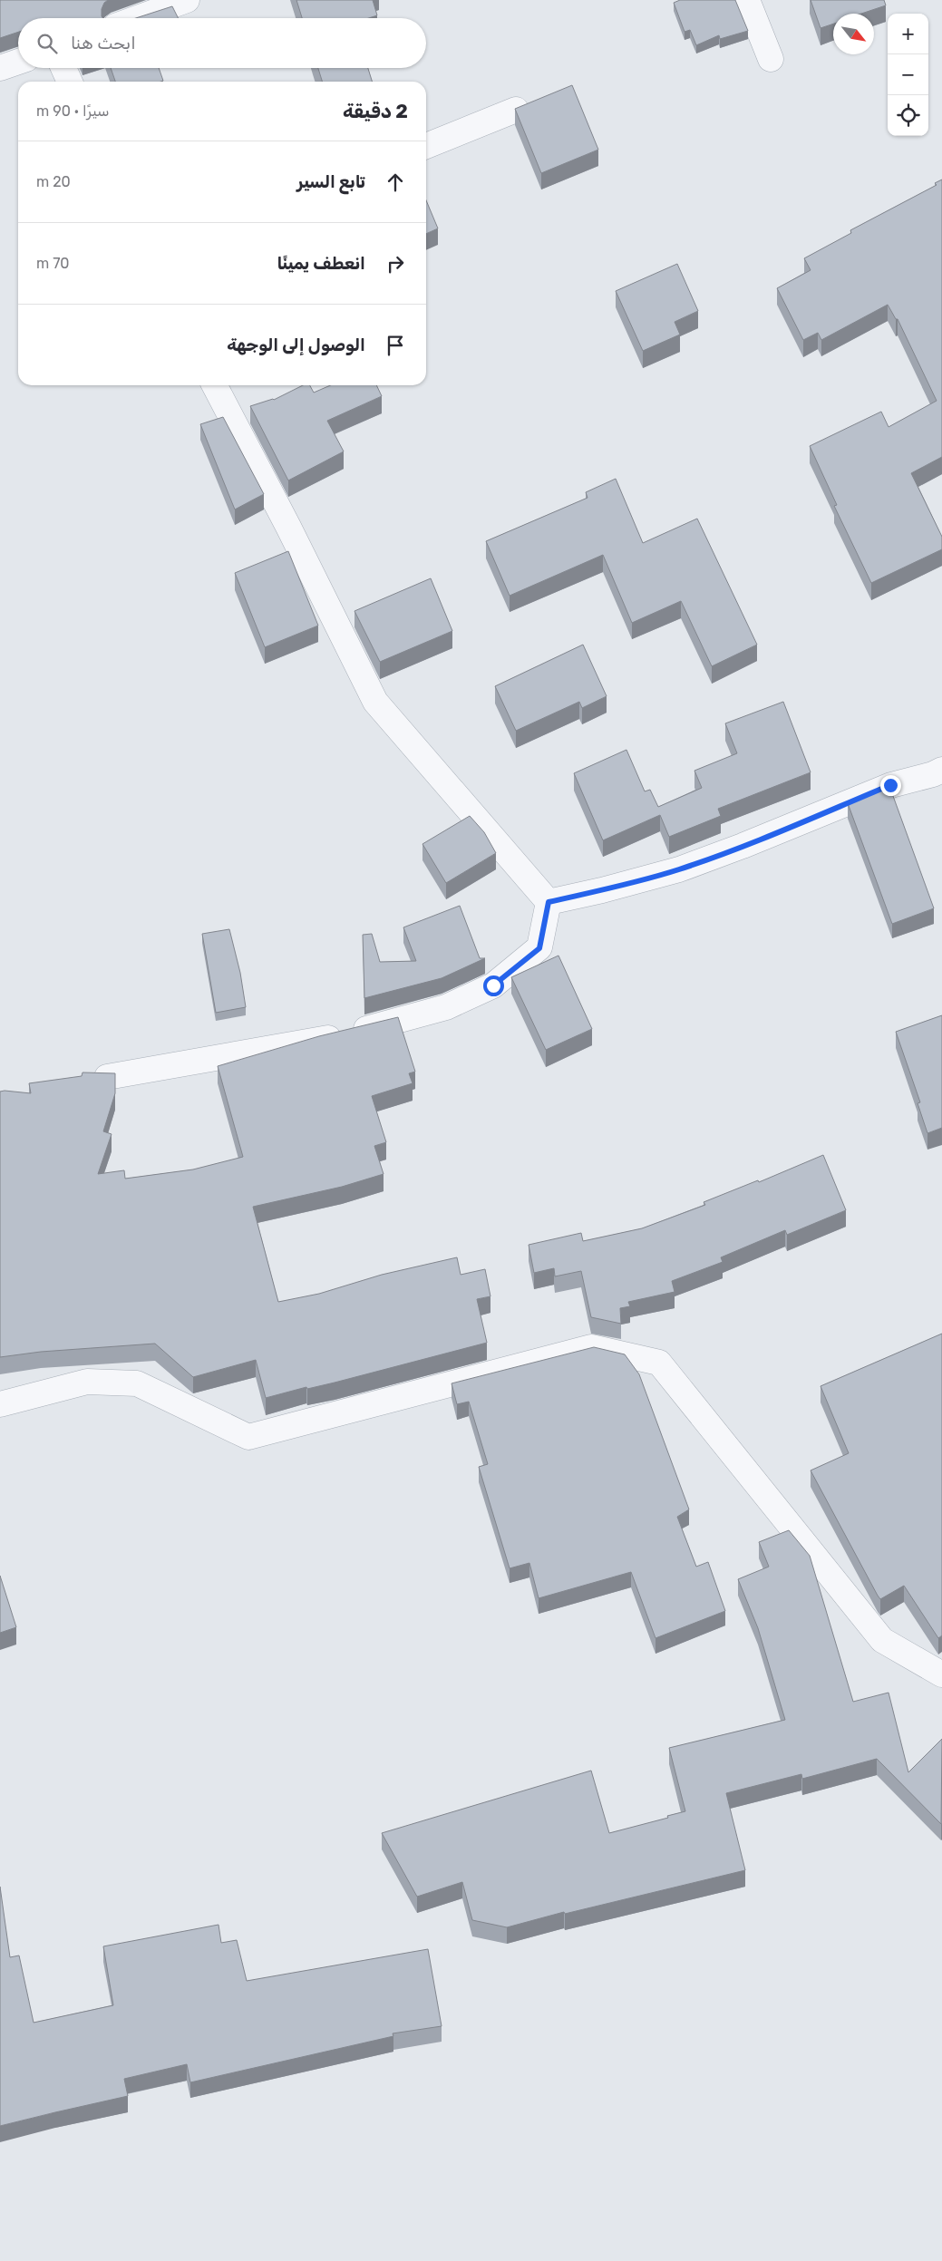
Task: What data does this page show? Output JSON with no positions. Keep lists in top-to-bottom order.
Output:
{
  "north": "bottom right",
  "page": {
    "map_buttons": ["+", "−"],
    "search": "ابحث هنا",
    "heading": ["2 دقيقة", "سيرًا · 90 m"],
    "list": [
      ["تابع السير", "20 m"],
      ["انعطف يمينًا", "70 m"],
      "الوصول إلى الوجهة"
    ]
  }
}
